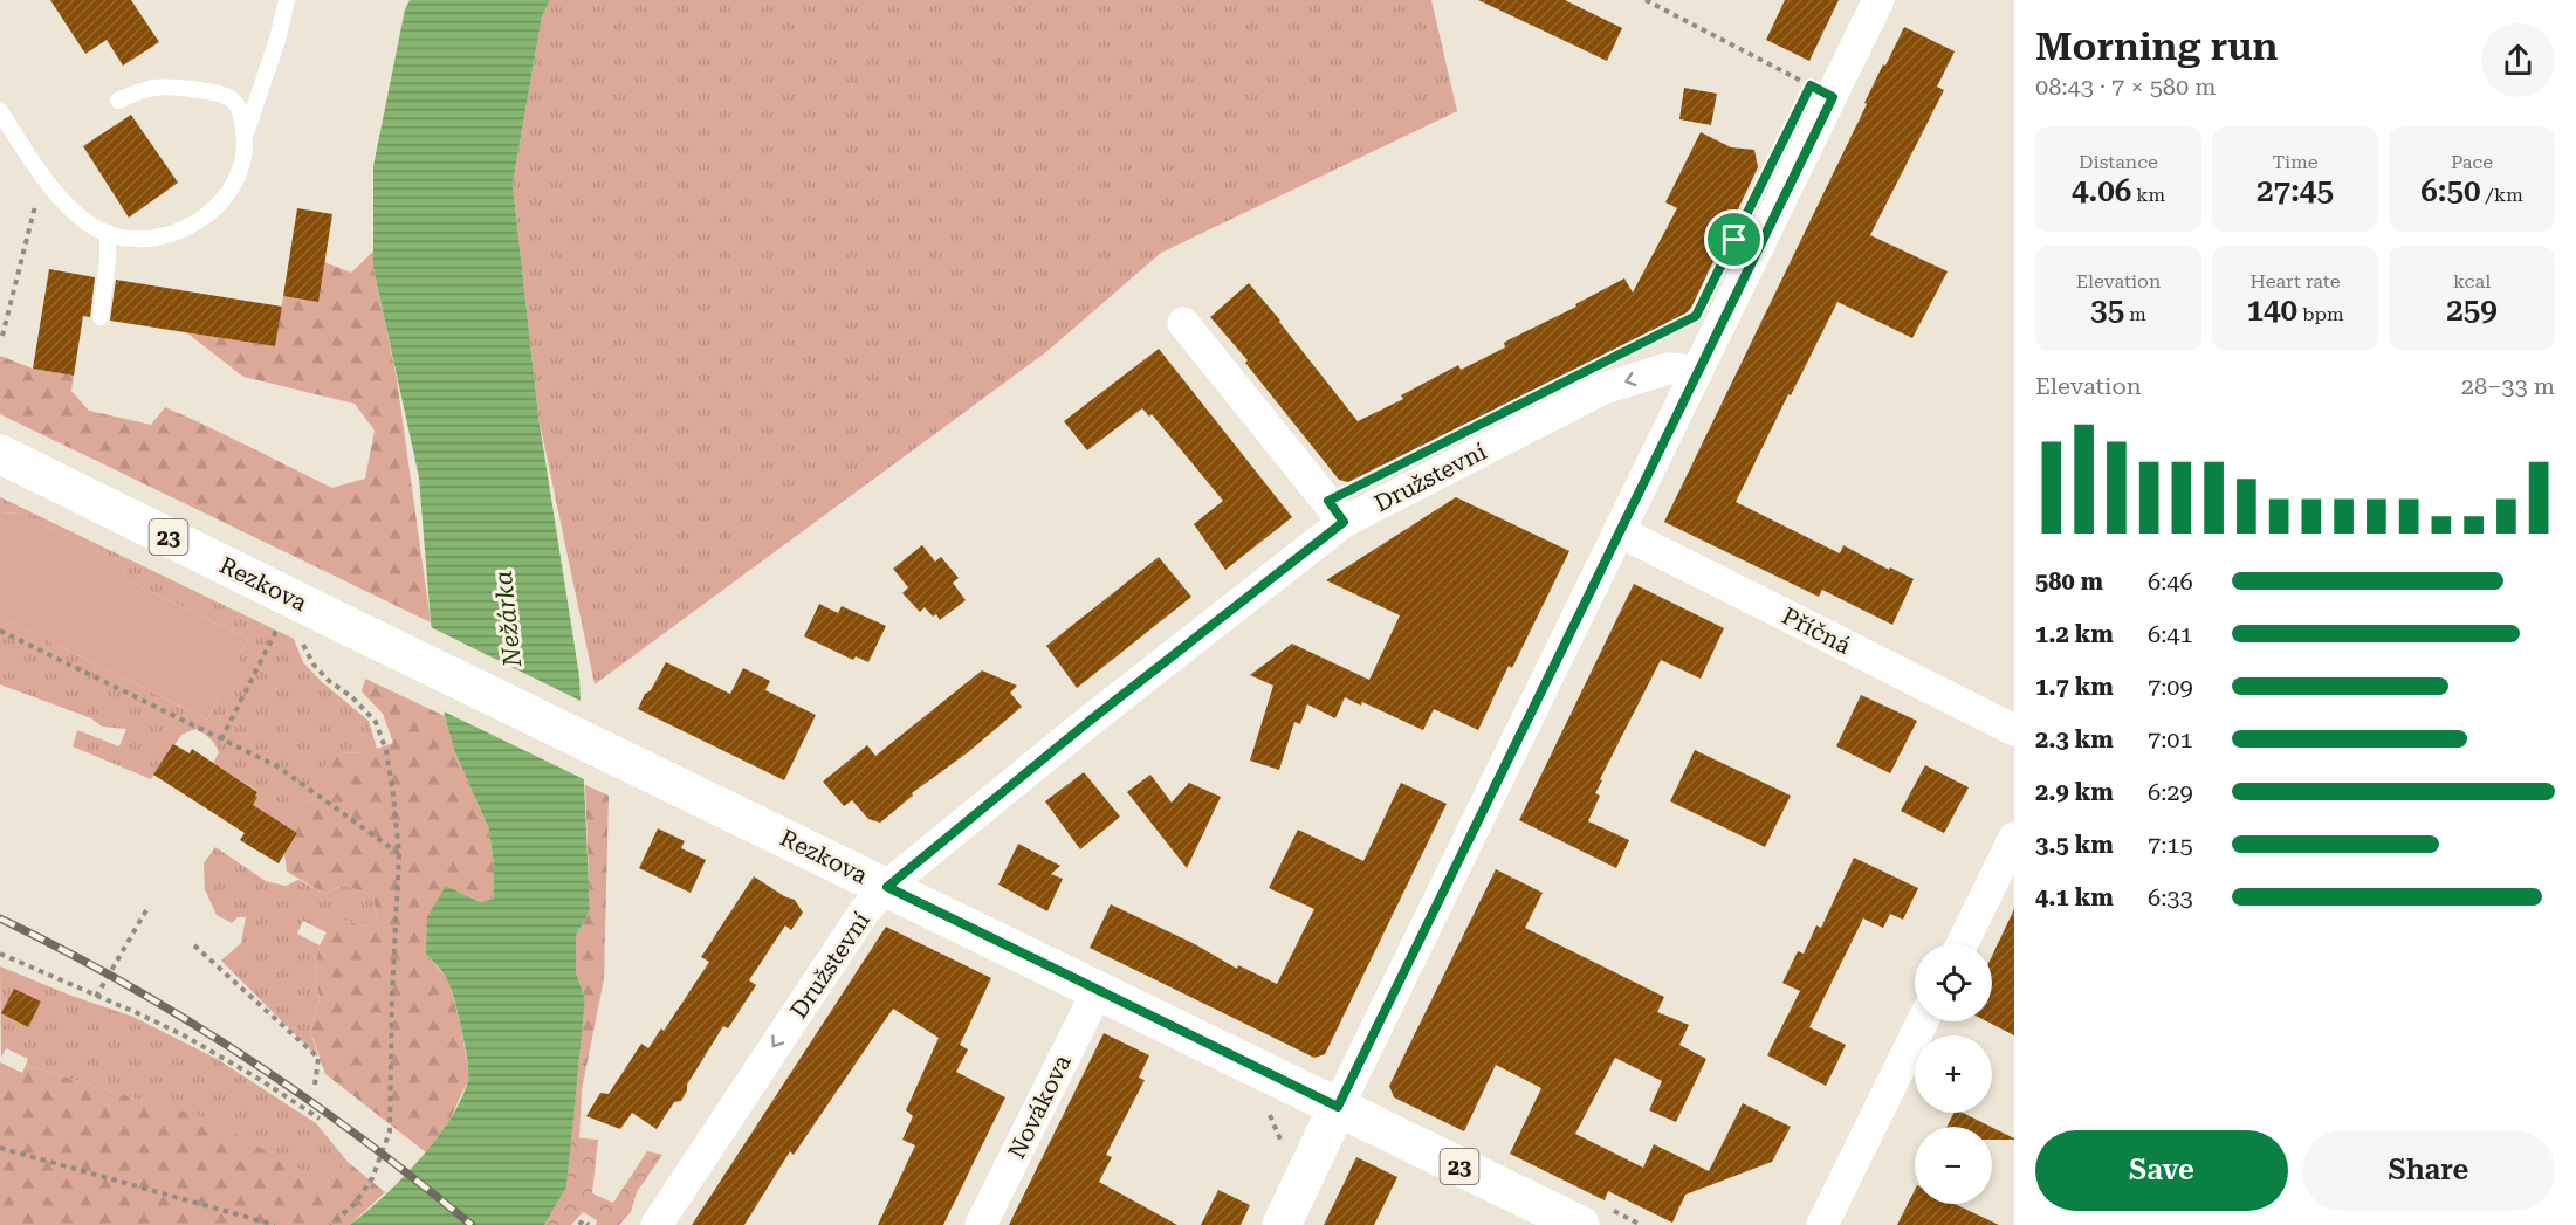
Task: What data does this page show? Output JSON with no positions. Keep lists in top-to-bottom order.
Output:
{
  "streets": {
    "main road": ["23", "Rezkova"],
    "street": ["Družstevní", "Příčná", "Novákova"]
  },
  "crossings": [
    ["Družstevní", "Rezkova"],
    ["Rezkova", "Novákova"]
  ],
  "water": ["Nežárka"],
  "page": {
    "heading": ["Morning run", "08:43 · 7 × 580 m"],
    "stats": [
      ["Distance", "4.06 km"],
      ["Time", "27:45"],
      ["Pace", "6:50 /km"],
      ["Elevation", "35 m"],
      ["Heart rate", "140 bpm"],
      ["kcal", "259"]
    ],
    "chart": ["Elevation", "28–33 m"],
    "list": [
      {
        "name": "580 m",
        "note": "6:46"
      },
      {
        "name": "1.2 km",
        "note": "6:41"
      },
      {
        "name": "1.7 km",
        "note": "7:09"
      },
      {
        "name": "2.3 km",
        "note": "7:01"
      },
      {
        "name": "2.9 km",
        "note": "6:29"
      },
      {
        "name": "3.5 km",
        "note": "7:15"
      },
      {
        "name": "4.1 km",
        "note": "6:33"
      }
    ],
    "map_buttons": ["+", "−"],
    "buttons": ["Save", "Share"]
  }
}
